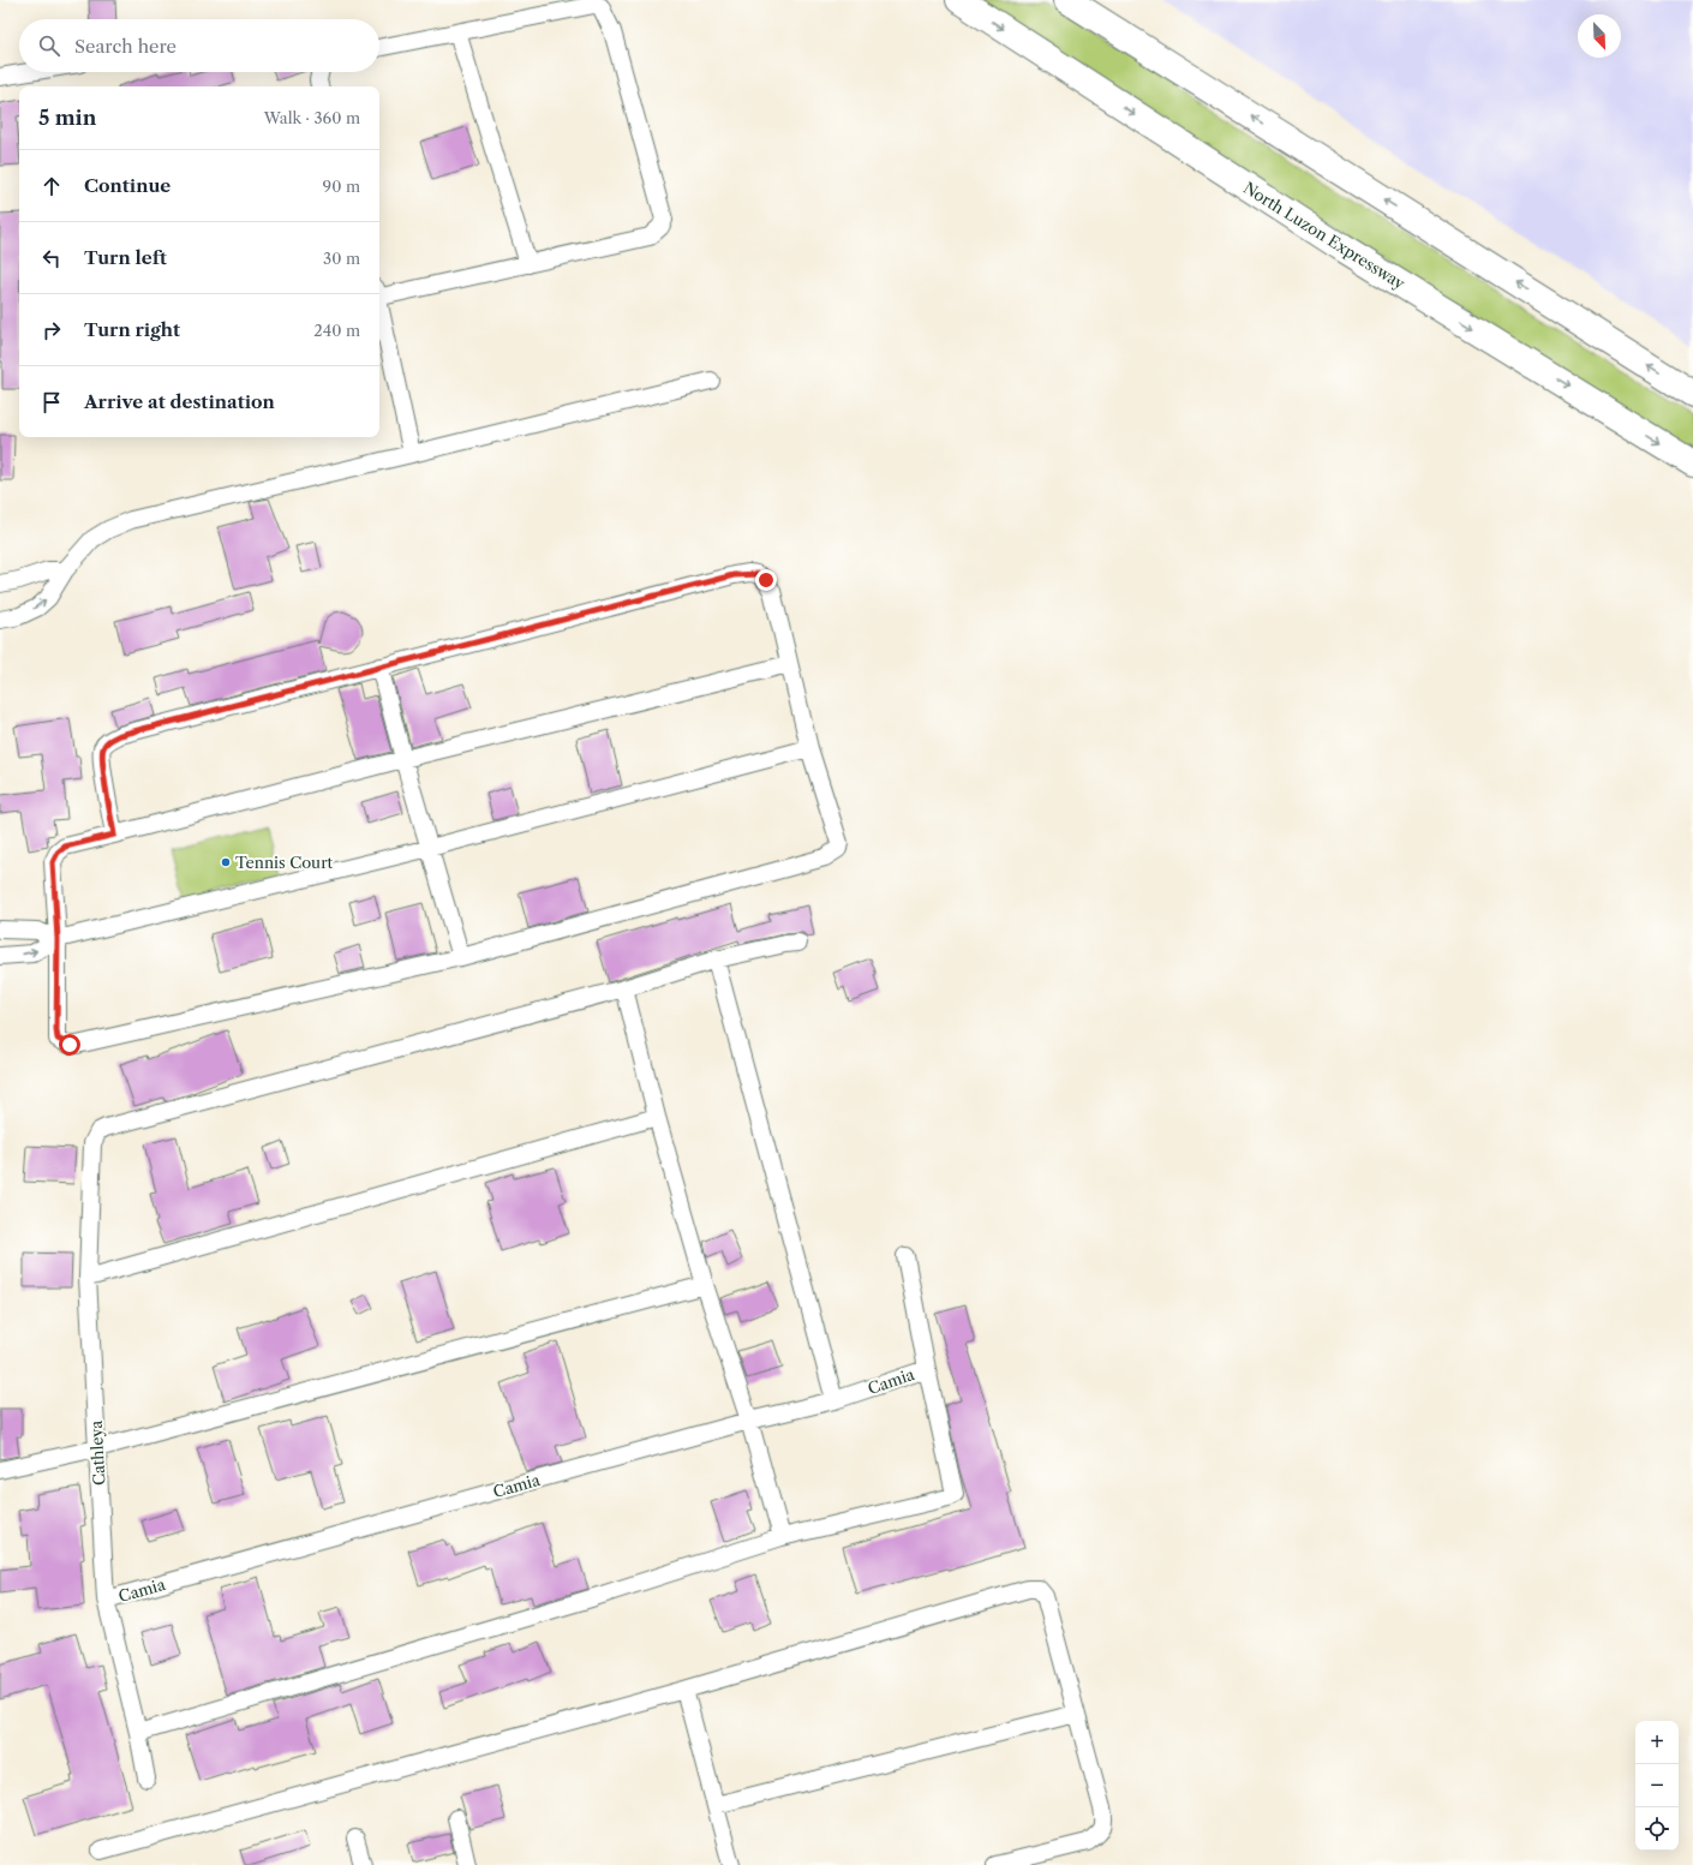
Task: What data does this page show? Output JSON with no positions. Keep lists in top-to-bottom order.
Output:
{
  "streets": {
    "highway": ["North Luzon Expressway"],
    "street": ["Camia", "Cathleya"]
  },
  "crossings": [
    ["Camia", "Cathleya"]
  ],
  "places": ["Tennis Court"],
  "north": "bottom right",
  "page": {
    "search": "Search here",
    "heading": ["5 min", "Walk · 360 m"],
    "list": [
      ["Continue", "90 m"],
      ["Turn left", "30 m"],
      ["Turn right", "240 m"],
      "Arrive at destination"
    ],
    "map_buttons": ["+", "−"]
  }
}
